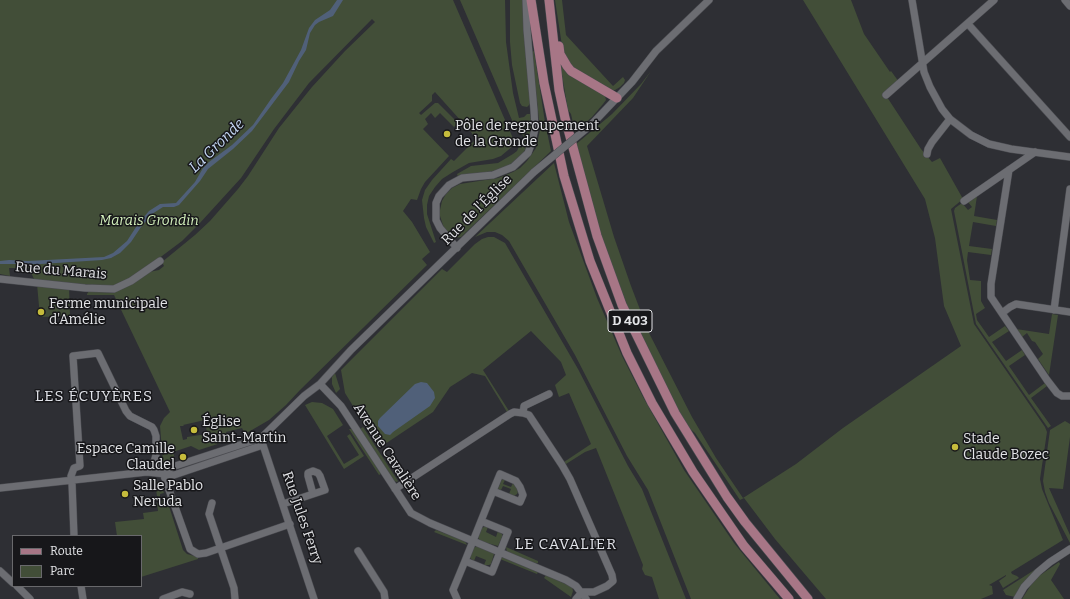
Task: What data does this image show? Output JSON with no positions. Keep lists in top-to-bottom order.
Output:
{
  "streets": {
    "main road": ["D 403"],
    "street": [
      "Rue de l'Église",
      "Rue du Marais",
      "Avenue Cavalière",
      "Rue Jules Ferry"
    ]
  },
  "crossings": [
    ["Rue de l'Église", "Avenue Cavalière"],
    ["Rue de l'Église", "Rue Jules Ferry"]
  ],
  "districts": ["LES ÉCUYÈRES", "LE CAVALIER"],
  "water": ["La Gronde"],
  "parks": ["Marais Grondin"],
  "places": [
    "Pôle de regroupement de la Gronde",
    "Ferme municipale d'Amélie",
    "Église Saint-Martin",
    "Stade Claude Bozec",
    "Espace Camille Claudel",
    "Salle Pablo Neruda"
  ],
  "legend": ["Route", "Parc"]
}
